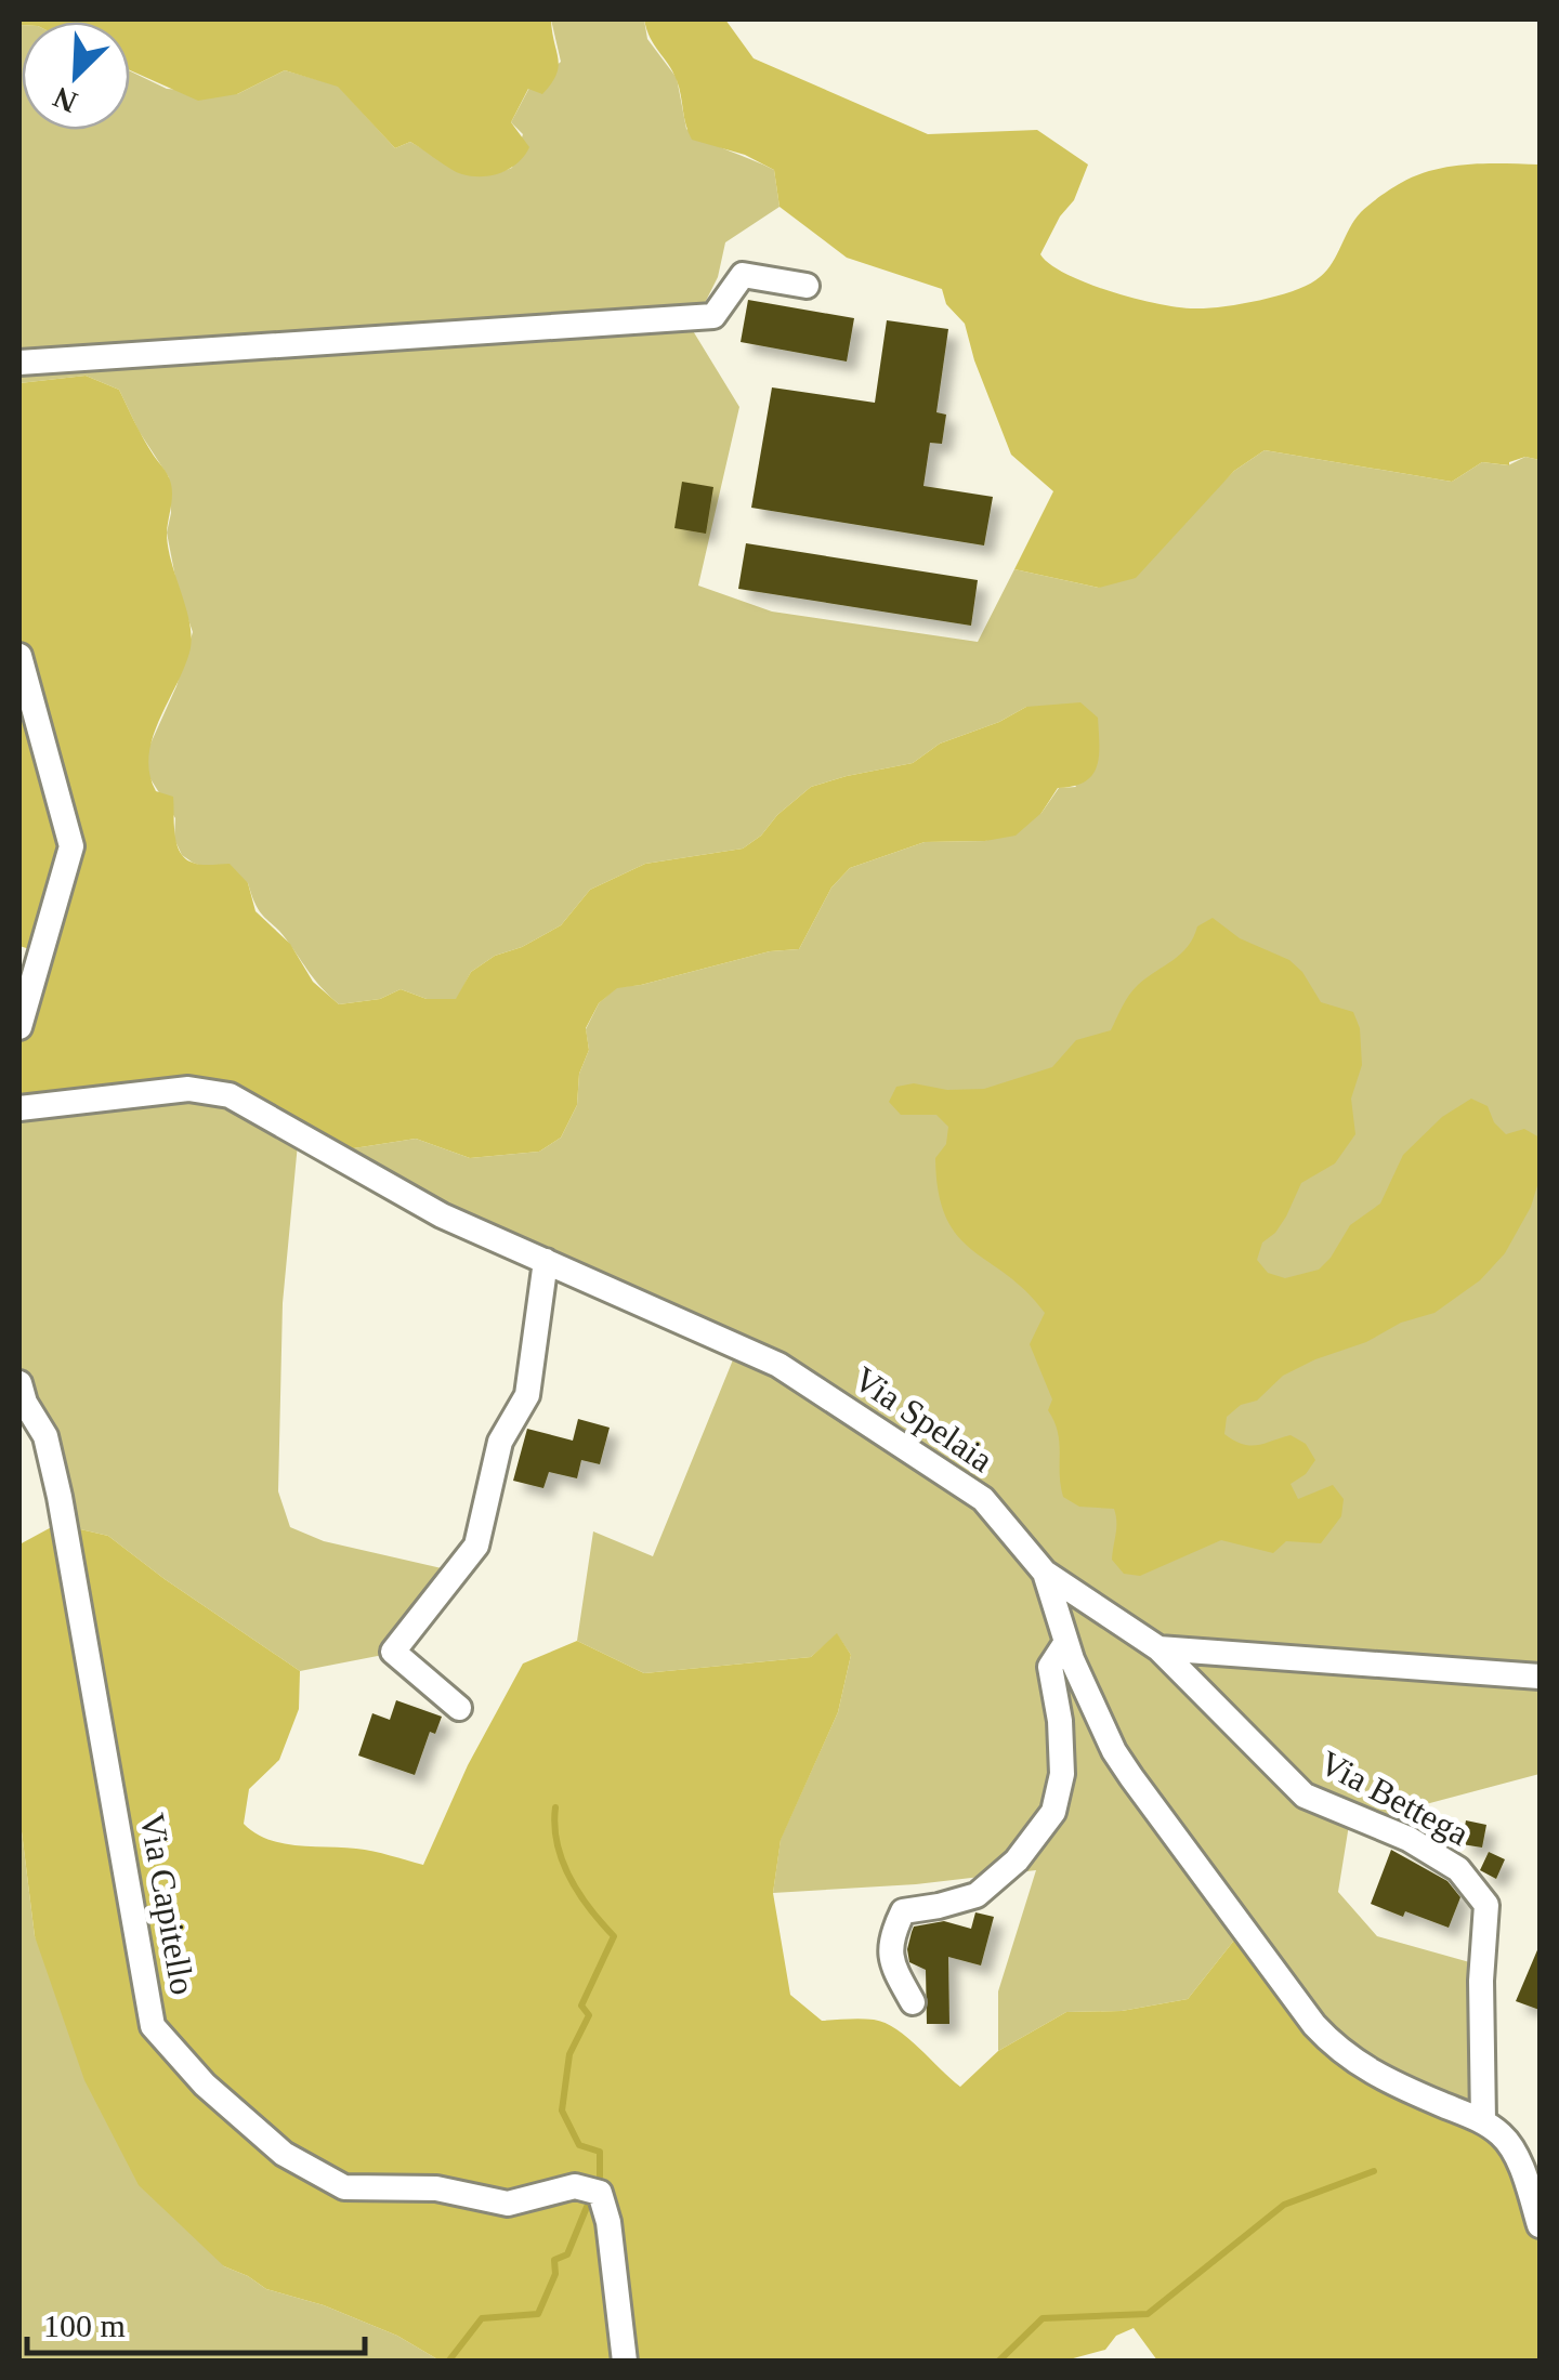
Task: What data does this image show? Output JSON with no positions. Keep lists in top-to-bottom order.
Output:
{
  "streets": {
    "street": ["Via Spelaia", "Via Bettega", "Via Capitello"]
  },
  "crossings": [
    ["Via Spelaia", "Via Bettega"]
  ],
  "scale_bar": "100 m",
  "north": "bottom left"
}
